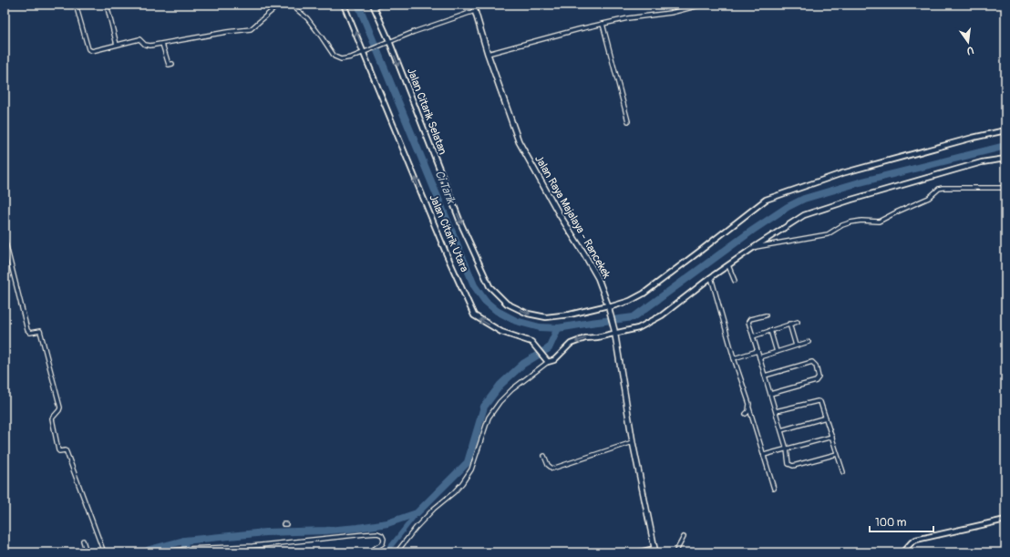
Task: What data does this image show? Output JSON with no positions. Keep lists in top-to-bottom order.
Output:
{
  "streets": {
    "main road": ["Jalan Raya Majalaya - Rancekek"],
    "street": ["Jalan Citarik Selatan", "Jalan Citarik Utara"]
  },
  "crossings": [
    ["Jalan Citarik Selatan", "Jalan Raya Majalaya - Rancekek"]
  ],
  "one_way": ["Jalan Citarik Selatan", "Jalan Citarik Utara"],
  "water": ["Ci Tarik"],
  "scale_bar": "100 m",
  "north": "bottom"
}
